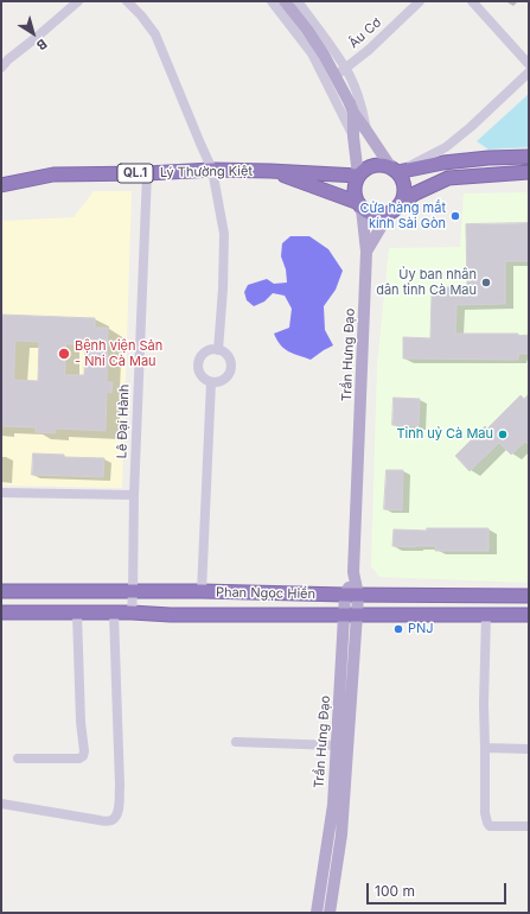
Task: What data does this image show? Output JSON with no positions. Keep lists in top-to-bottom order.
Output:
{
  "streets": {
    "highway": ["Lý Thường Kiệt", "QL.1", "Phan Ngọc Hiển"],
    "main road": ["Trần Hưng Đạo"],
    "street": ["Âu Cơ", "Lê Đại Hành"]
  },
  "crossings": [
    ["Lý Thường Kiệt", "QL.1"],
    ["Lý Thường Kiệt", "Trần Hưng Đạo"],
    ["Lý Thường Kiệt", "Lê Đại Hành"],
    ["QL.1", "Trần Hưng Đạo"],
    ["Trần Hưng Đạo", "Phan Ngọc Hiển"],
    ["Lê Đại Hành", "Phan Ngọc Hiển"]
  ],
  "places": [
    "Cửa hàng mắt kính Sài Gòn",
    "Ủy ban nhân dân tỉnh Cà Mau",
    "Bệnh viện Sản - Nhi Cà Mau",
    "Tỉnh uỷ Cà Mau",
    "PNJ"
  ],
  "scale_bar": "100 m",
  "north": "bottom right"
}
